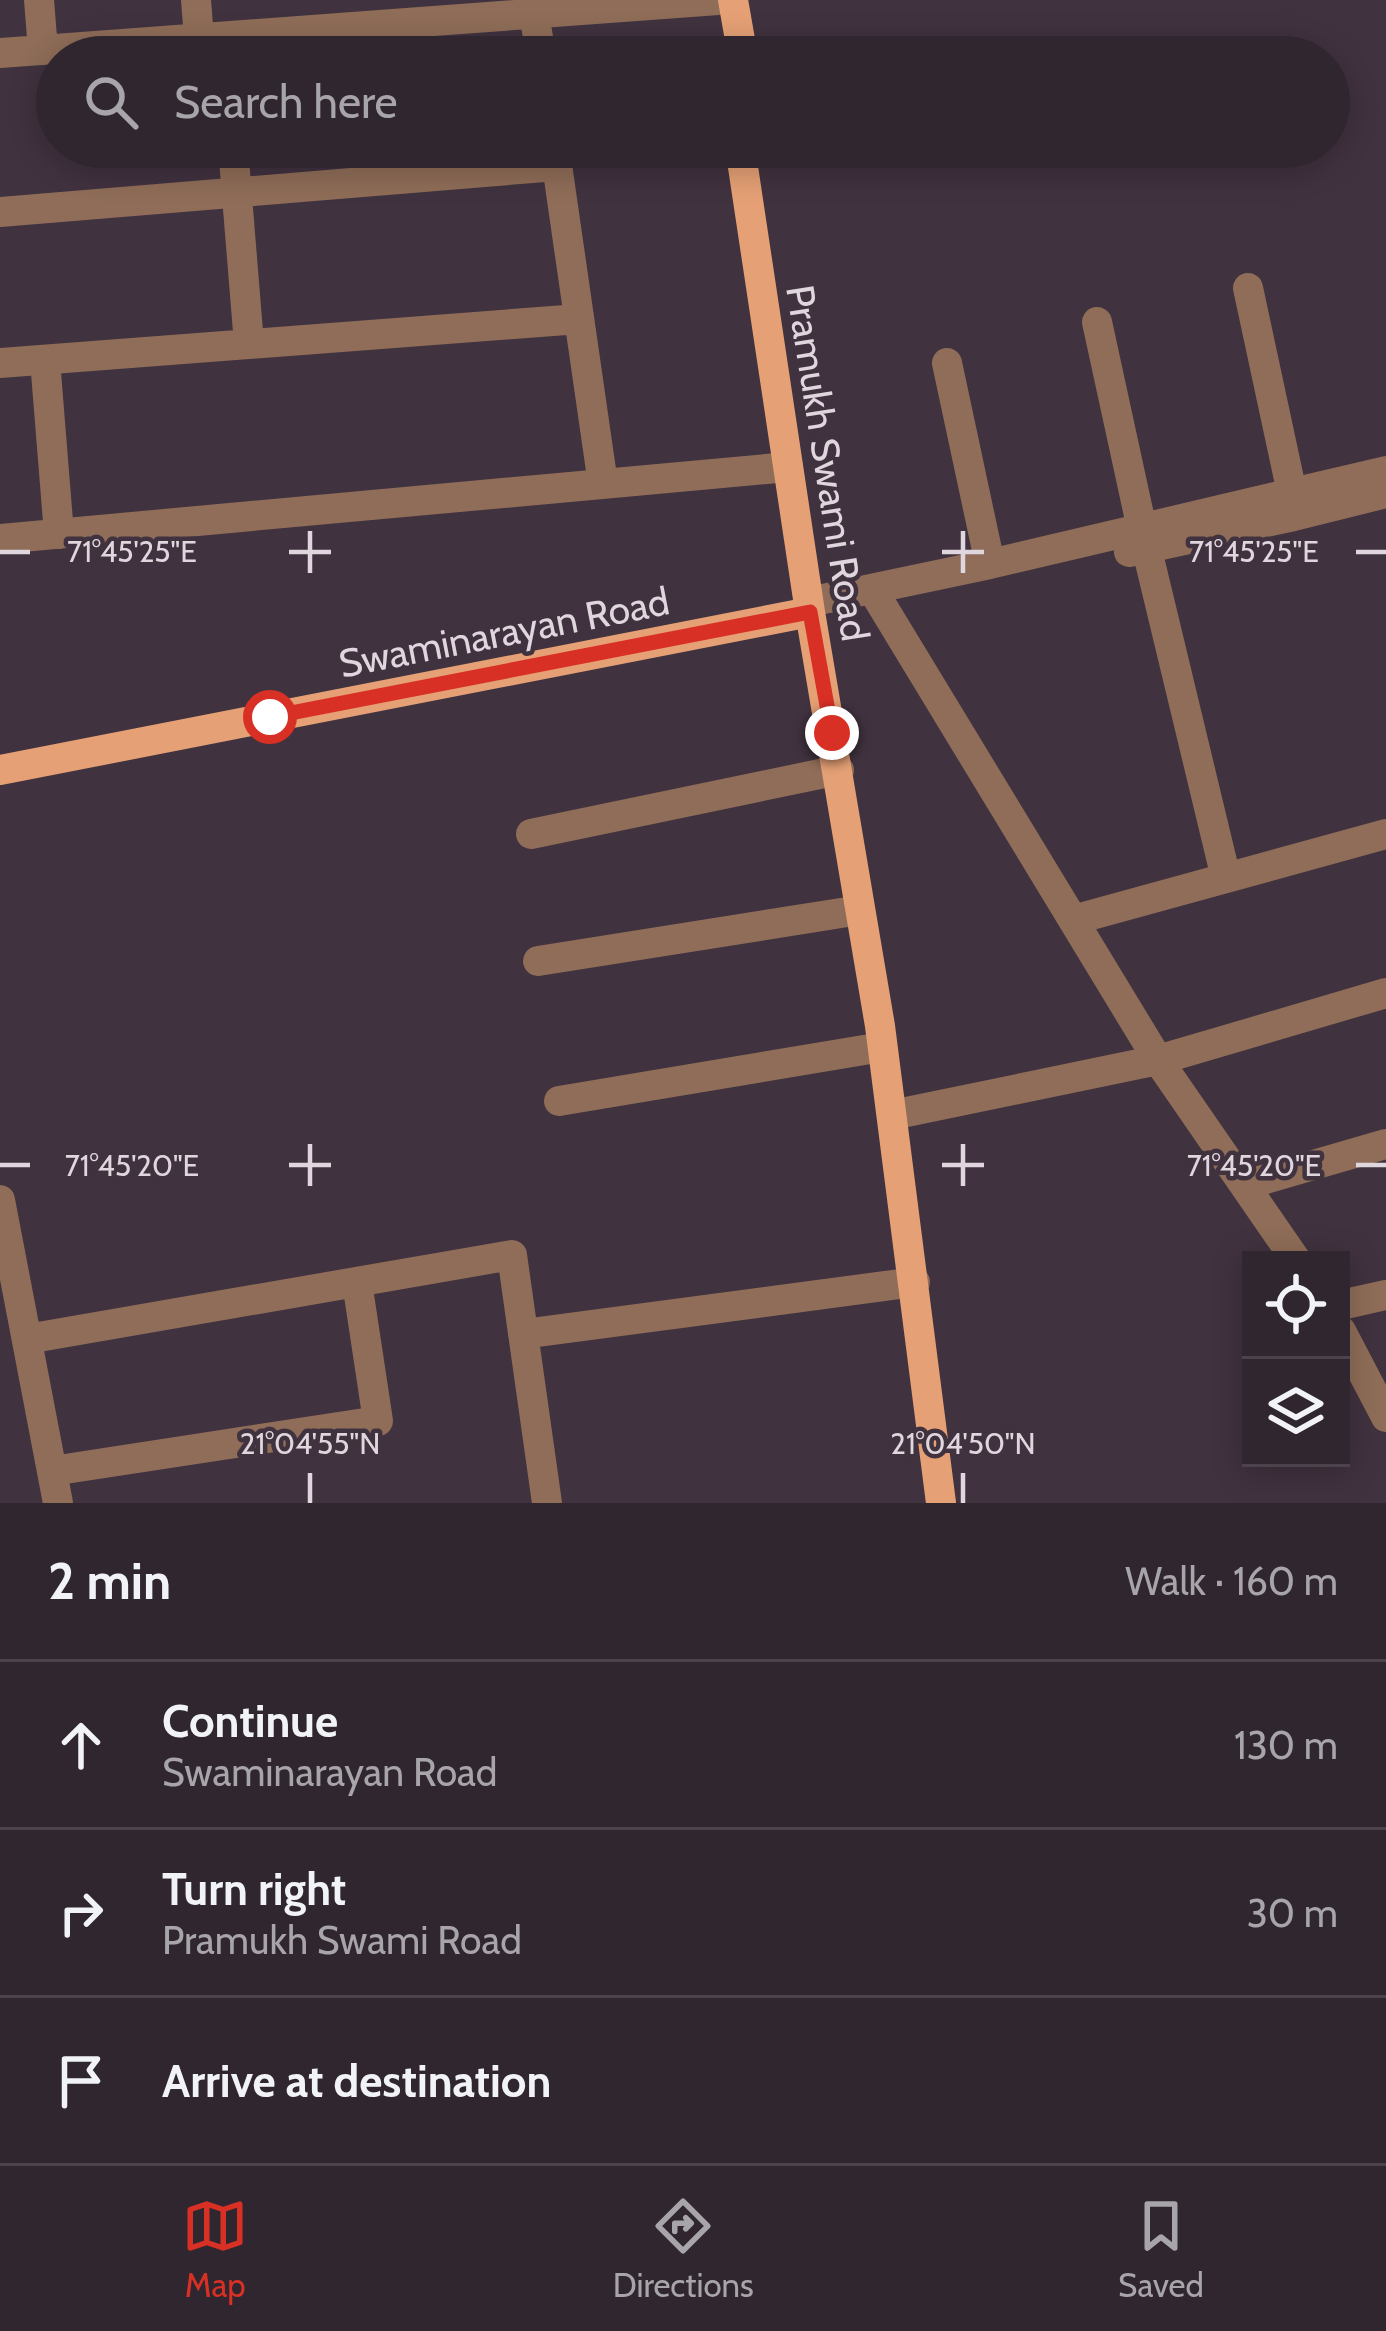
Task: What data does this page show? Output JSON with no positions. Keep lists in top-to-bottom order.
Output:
{
  "streets": {
    "main road": ["Pramukh Swami Road", "Swaminarayan Road"]
  },
  "crossings": [
    ["Pramukh Swami Road", "Swaminarayan Road"]
  ],
  "page": {
    "search": "Search here",
    "heading": ["2 min", "Walk · 160 m"],
    "list": [
      ["Continue", "Swaminarayan Road", "130 m"],
      ["Turn right", "Pramukh Swami Road", "30 m"],
      "Arrive at destination"
    ],
    "nav": ["Map", "Directions", "Saved"]
  },
  "coordinates": [
    "71°45'25\"E",
    "71°45'20\"E",
    "21°04'55\"N",
    "21°04'50\"N"
  ]
}
